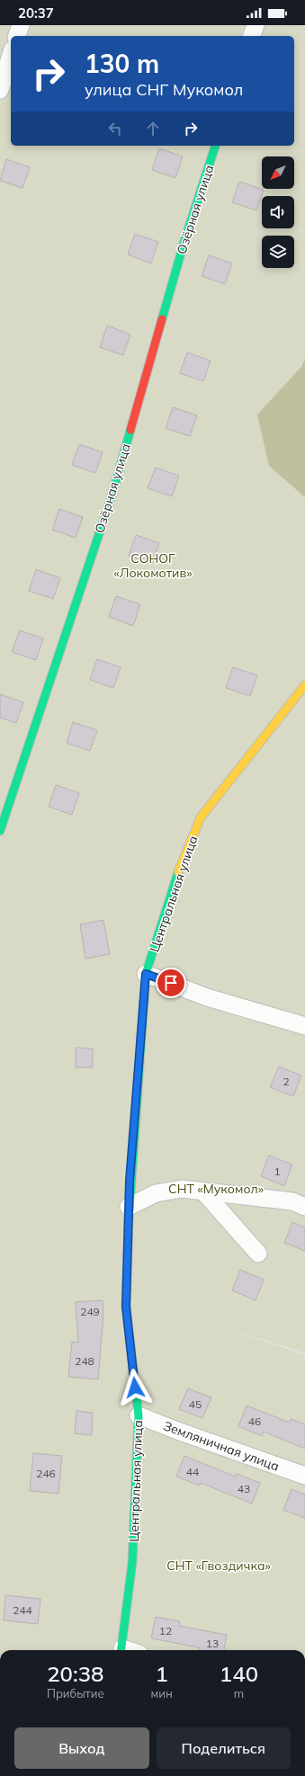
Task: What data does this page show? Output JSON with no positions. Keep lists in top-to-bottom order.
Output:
{
  "streets": {
    "street": ["Озёрная улица", "Центральная улица", "Земляничная улица"]
  },
  "crossings": [
    ["Центральная улица", "Земляничная улица"]
  ],
  "parks": ["СОНОГ «Локомотив»", "СНТ «Мукомол»", "СНТ «Гвоздичка»"],
  "house_numbers": [
    "2",
    "1",
    "249",
    "248",
    "45",
    "46",
    "44",
    "246",
    "43",
    "244",
    "12",
    "13"
  ],
  "north": "bottom left",
  "page": {
    "status": "20:37",
    "turn": ["130 m", "улица СНГ Мукомол"],
    "eta": [
      "20:38",
      "Прибытие",
      "1",
      "мин",
      "140",
      "m"
    ],
    "buttons": ["Выход", "Поделиться"]
  }
}
